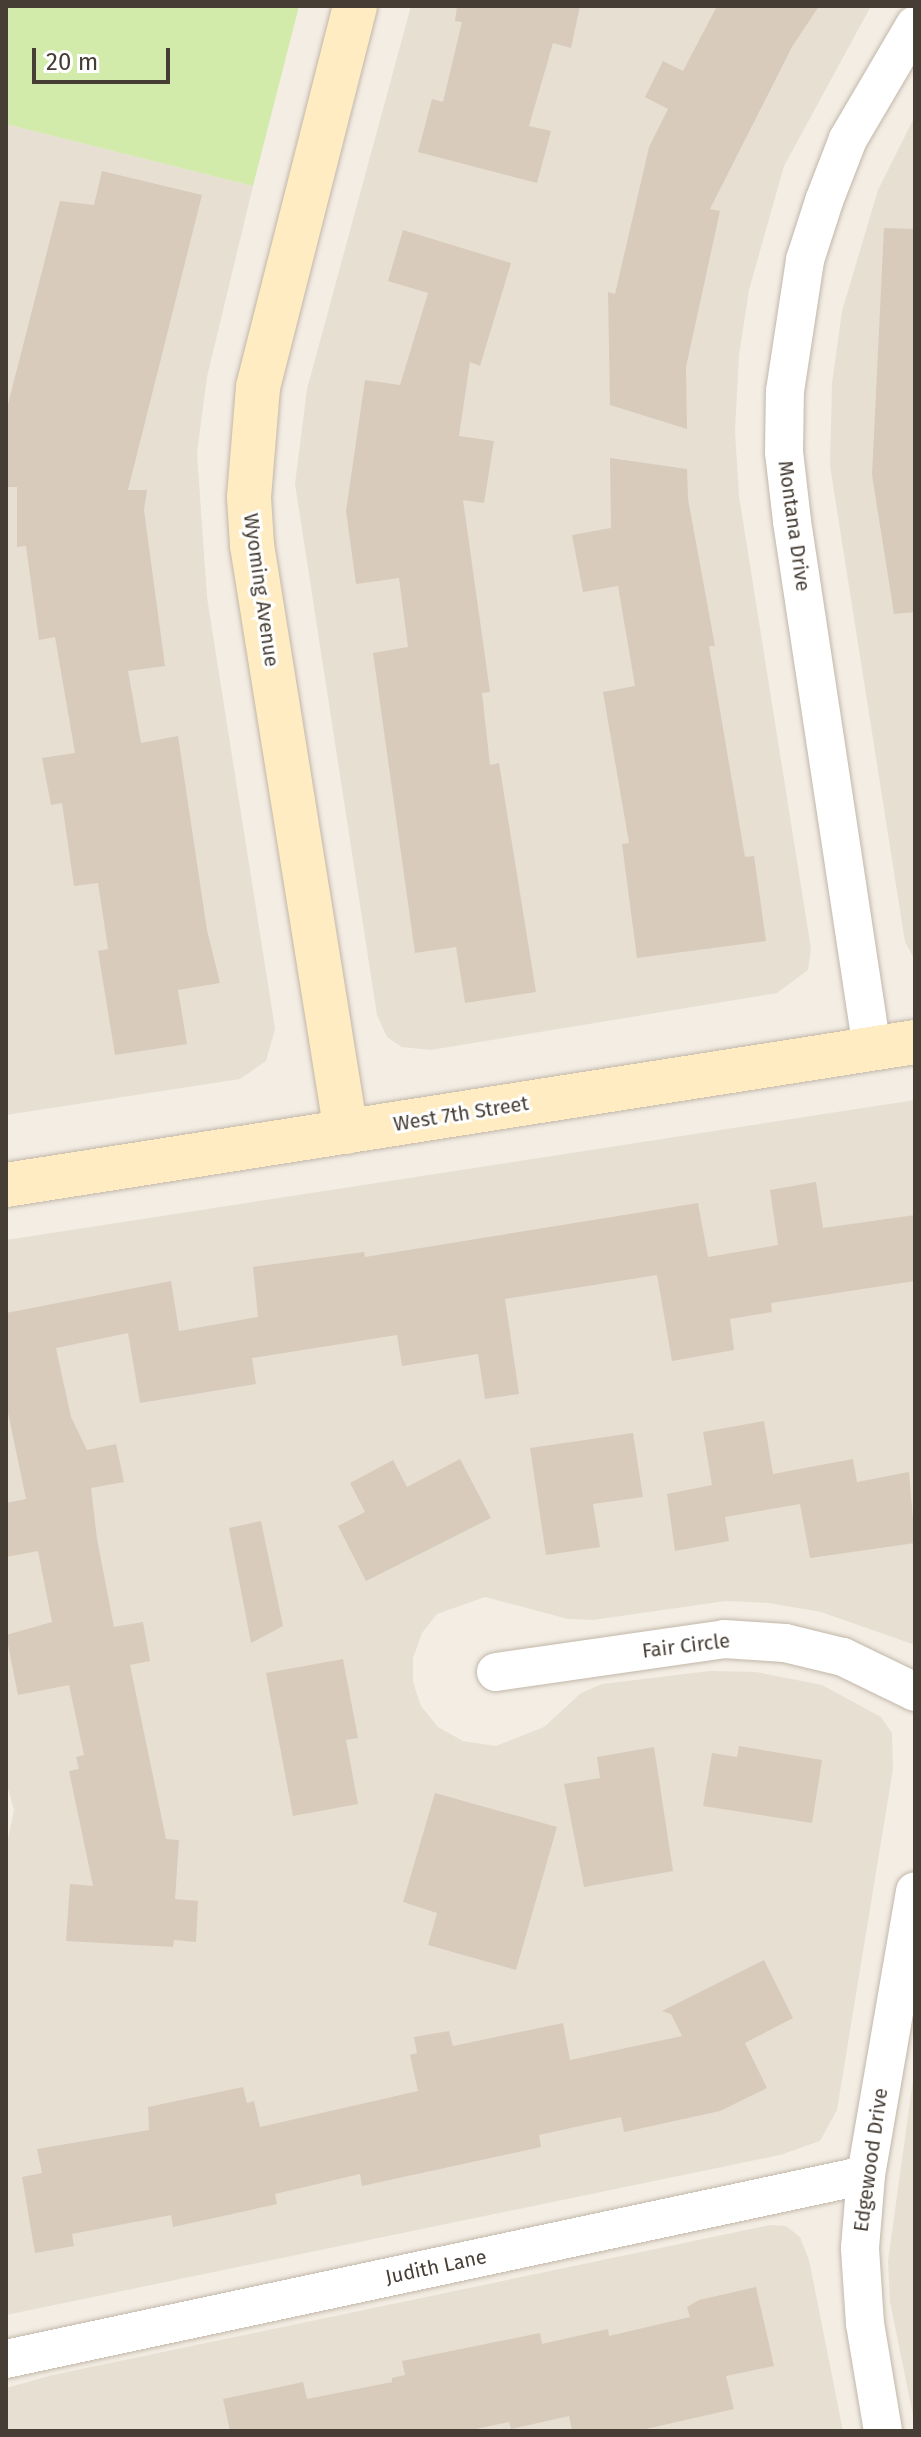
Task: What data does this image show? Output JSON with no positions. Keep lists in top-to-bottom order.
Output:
{
  "streets": {
    "street": [
      "Montana Drive",
      "Wyoming Avenue",
      "West 7th Street",
      "Fair Circle",
      "Edgewood Drive",
      "Judith Lane"
    ]
  },
  "crossings": [
    ["Montana Drive", "West 7th Street"],
    ["Wyoming Avenue", "West 7th Street"],
    ["Edgewood Drive", "Judith Lane"]
  ],
  "scale_bar": "20 m"
}
